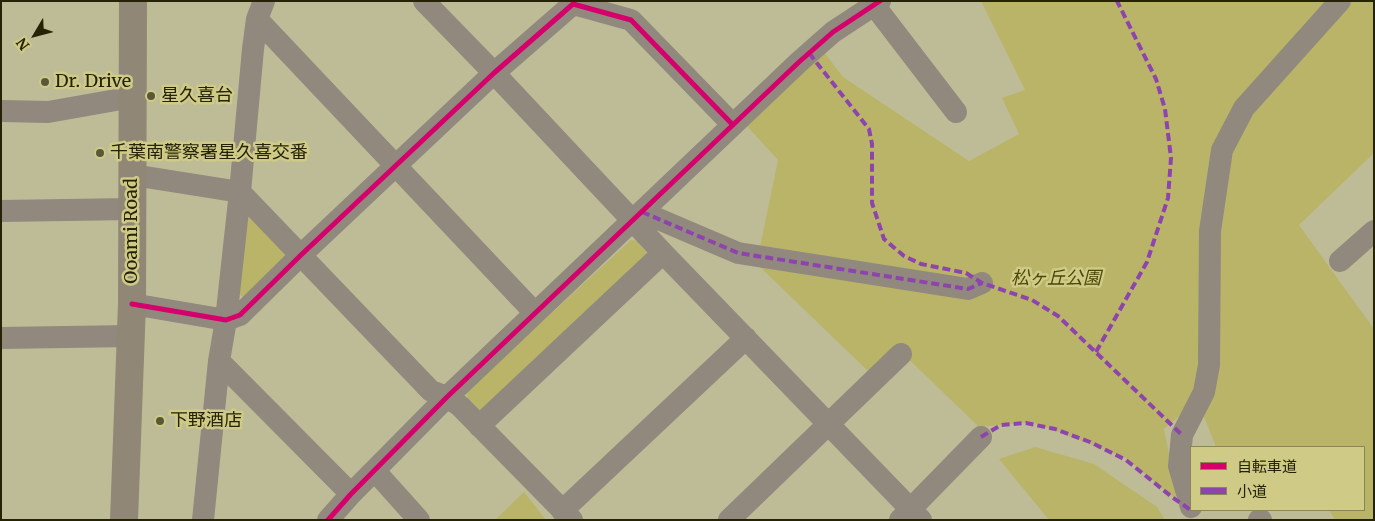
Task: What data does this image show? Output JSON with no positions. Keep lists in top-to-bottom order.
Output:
{
  "streets": {
    "main road": ["Ooami Road"]
  },
  "parks": ["松ヶ丘公園"],
  "places": [
    "Dr. Drive",
    "星久喜台",
    "千葉南警察署星久喜交番",
    "下野酒店"
  ],
  "legend": ["自転車道", "小道"],
  "north": "bottom left"
}
